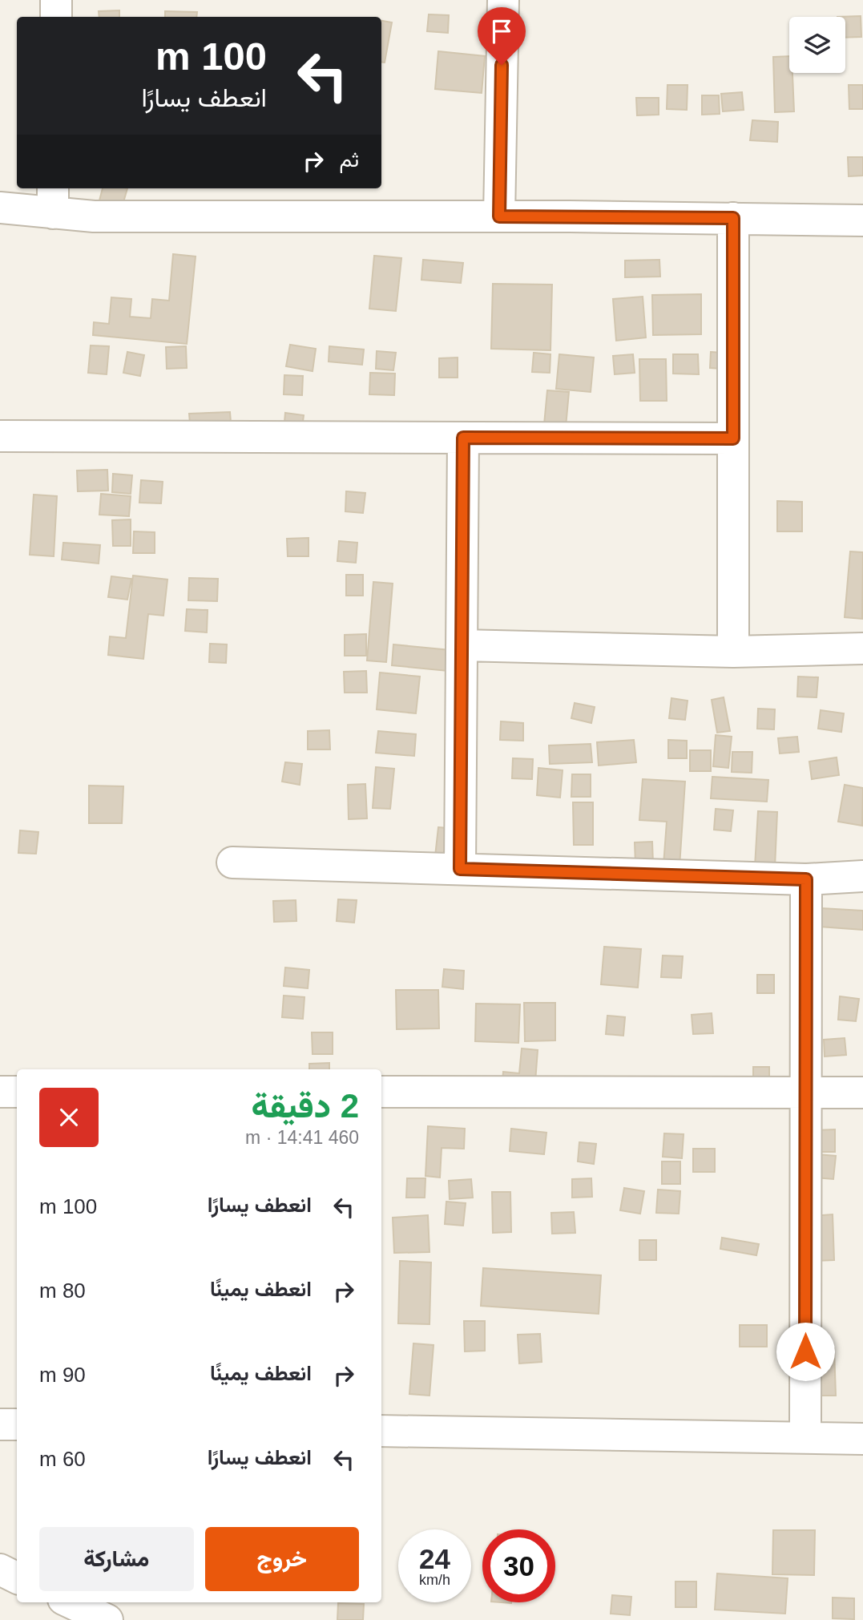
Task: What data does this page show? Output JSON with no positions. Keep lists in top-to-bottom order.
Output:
{
  "page": {
    "turn": ["100 m", "انعطف يسارًا"],
    "then": "ثم",
    "heading": ["2 دقيقة", "460 m · 14:41"],
    "list": [
      {
        "name": "انعطف يسارًا",
        "value": "100 m"
      },
      {
        "name": "انعطف يمينًا",
        "value": "80 m"
      },
      {
        "name": "انعطف يمينًا",
        "value": "90 m"
      },
      {
        "name": "انعطف يسارًا",
        "value": "60 m"
      }
    ],
    "buttons": ["خروج", "مشاركة"],
    "speed": "24 km/h",
    "limit": "30"
  }
}
